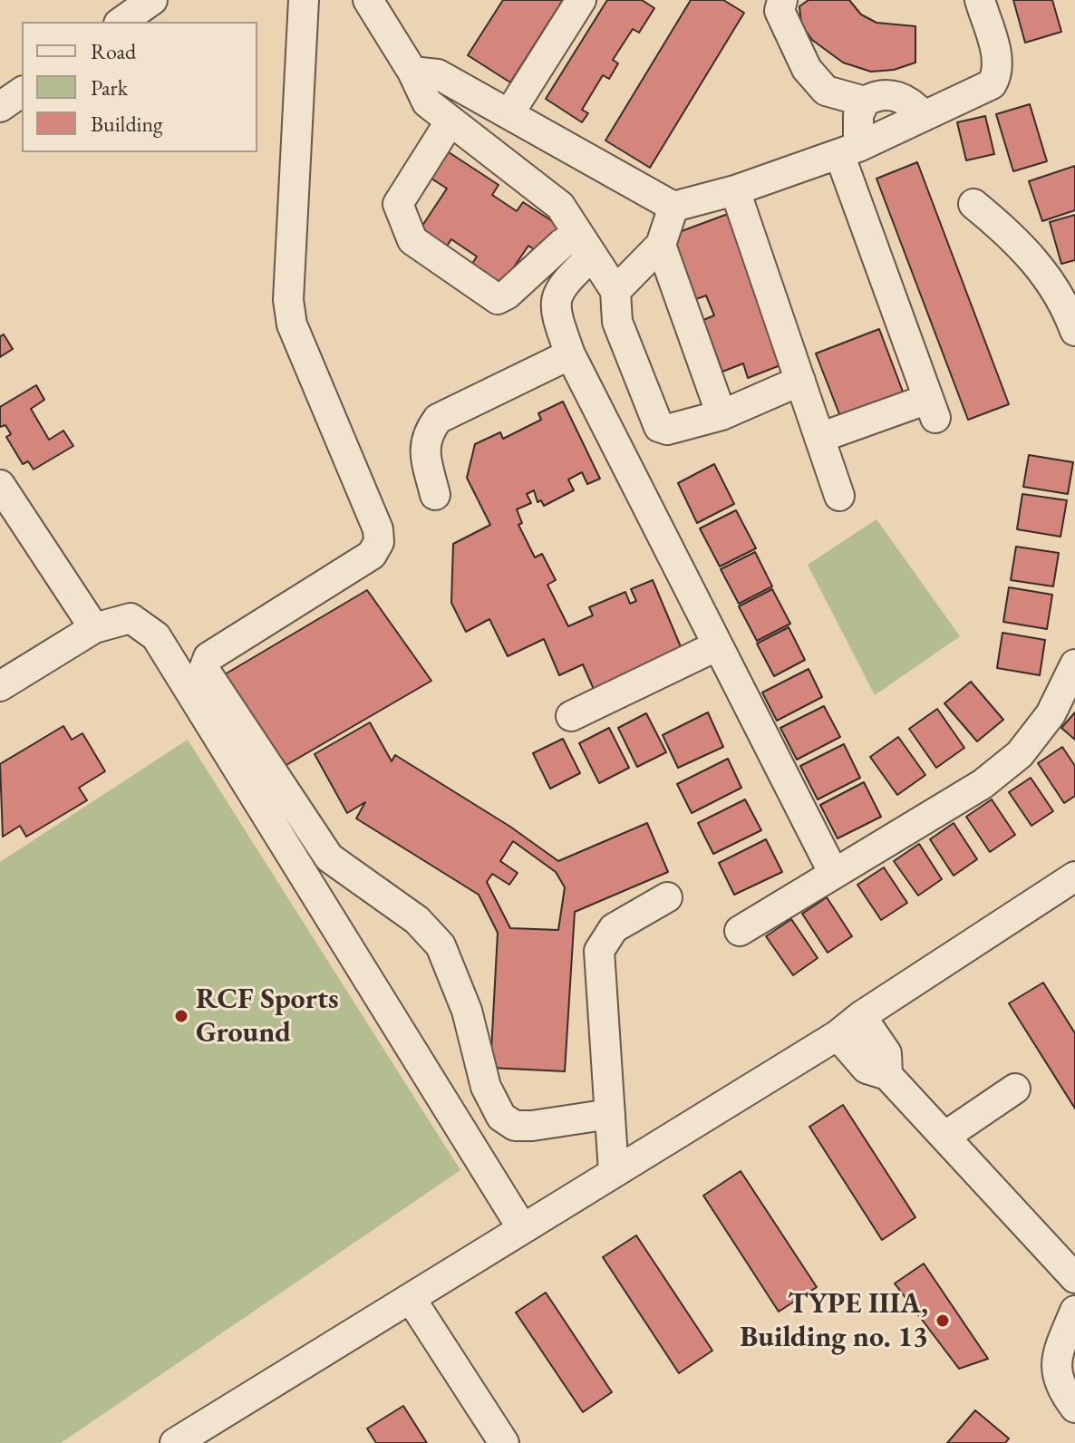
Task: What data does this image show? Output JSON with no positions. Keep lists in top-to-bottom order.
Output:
{
  "places": ["RCF Sports Ground", "TYPE IIIA, Building no. 13"],
  "legend": ["Road", "Park", "Building"]
}
